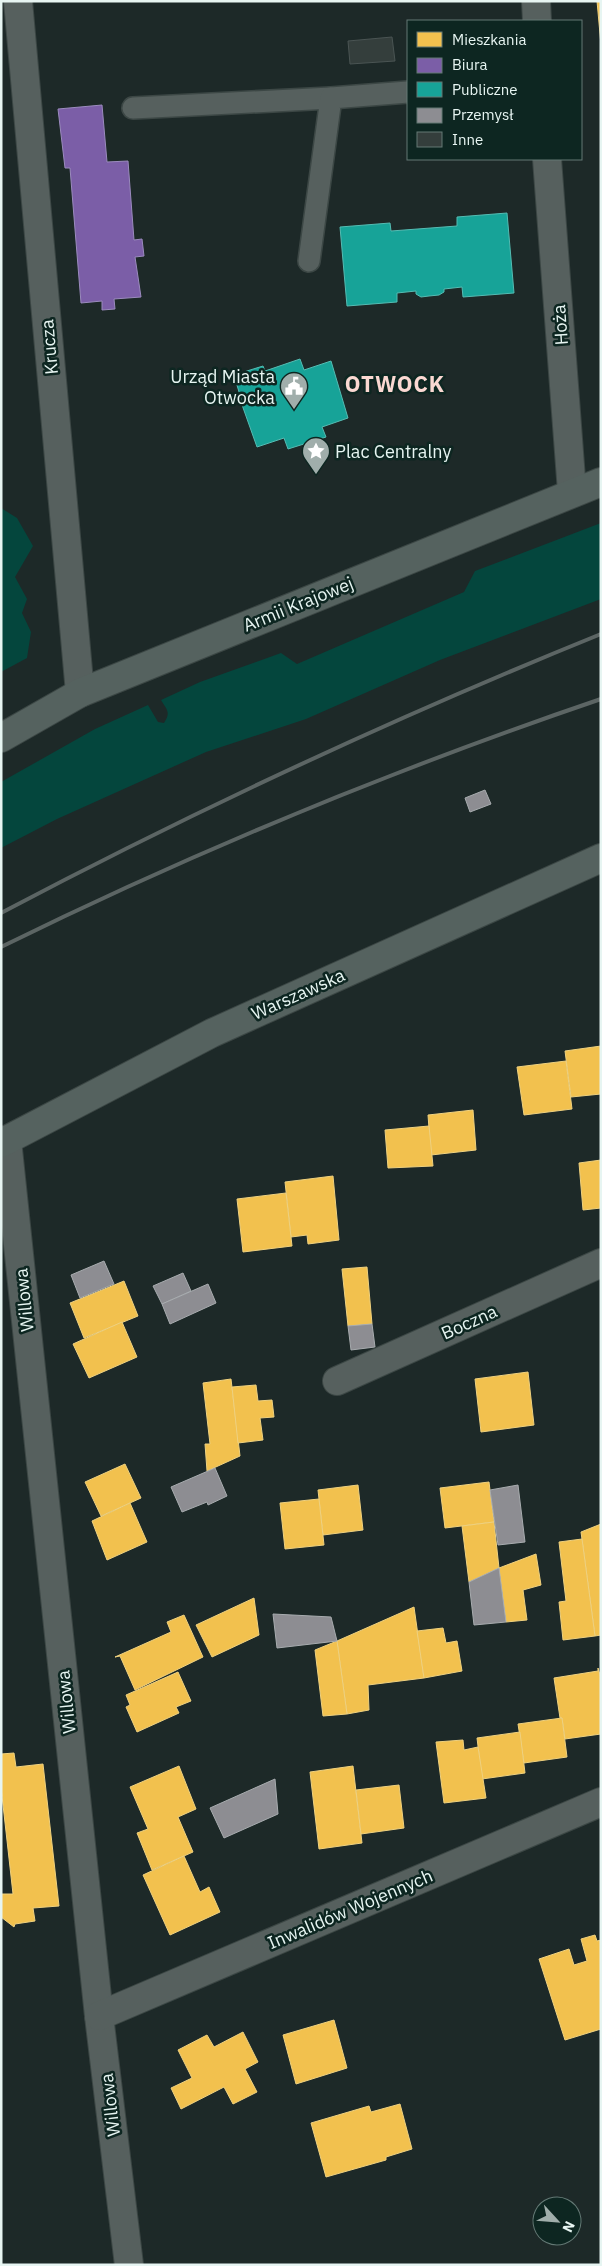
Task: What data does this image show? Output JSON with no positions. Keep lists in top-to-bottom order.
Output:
{
  "streets": {
    "main road": ["Armii Krajowej", "Warszawska"],
    "street": [
      "Hoża",
      "Krucza",
      "Willowa",
      "Boczna",
      "Inwalidów Wojennych"
    ]
  },
  "crossings": [
    ["Hoża", "Armii Krajowej"],
    ["Krucza", "Armii Krajowej"],
    ["Warszawska", "Willowa"],
    ["Willowa", "Inwalidów Wojennych"]
  ],
  "districts": ["OTWOCK"],
  "places": {
    "public building": ["Urząd Miasta Otwocka"],
    "place": ["Plac Centralny"]
  },
  "legend": [
    "Mieszkania",
    "Biura",
    "Publiczne",
    "Przemysł",
    "Inne"
  ],
  "north": "bottom right"
}
